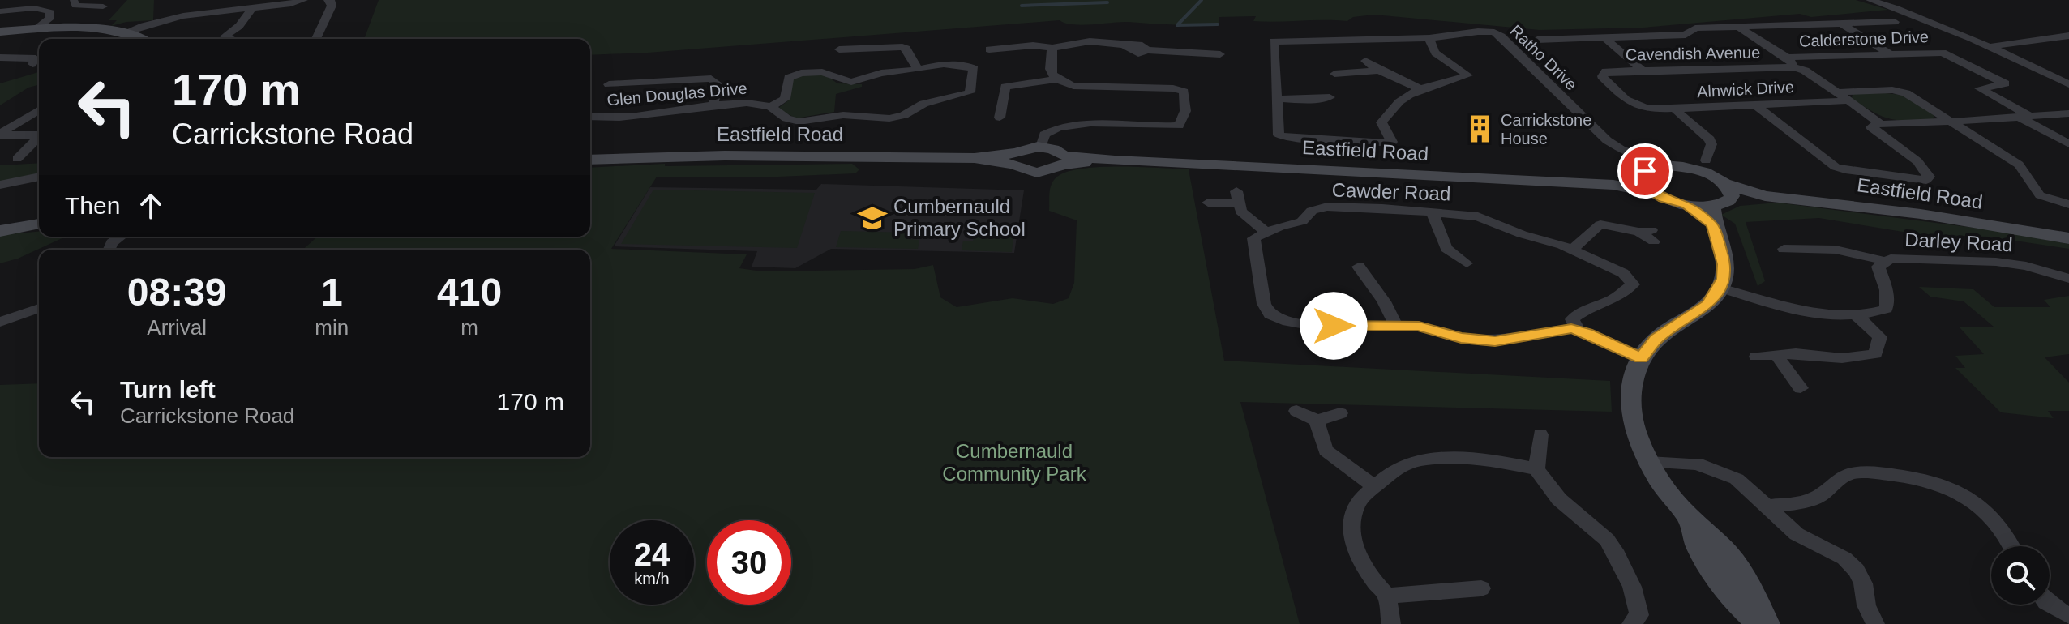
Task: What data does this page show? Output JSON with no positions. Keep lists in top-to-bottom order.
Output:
{
  "streets": {
    "street": [
      "Calderstone Drive",
      "Cavendish Avenue",
      "Ratho Drive",
      "Alnwick Drive",
      "Glen Douglas Drive",
      "Eastfield Road",
      "Cawder Road",
      "Darley Road"
    ]
  },
  "crossings": [
    ["Calderstone Drive", "Cavendish Avenue"],
    ["Cavendish Avenue", "Alnwick Drive"],
    ["Ratho Drive", "Eastfield Road"]
  ],
  "parks": ["Cumbernauld Community Park"],
  "places": {
    "building": ["Carrickstone House"],
    "school or university": ["Cumbernauld Primary School"]
  },
  "page": {
    "turn": ["170 m", "Carrickstone Road"],
    "then": "Then",
    "eta": [
      "08:39",
      "Arrival",
      "1",
      "min",
      "410",
      "m"
    ],
    "list": [
      {
        "name": "Turn left",
        "note": "Carrickstone Road",
        "value": "170 m"
      }
    ],
    "speed": "24 km/h",
    "limit": "30"
  }
}
